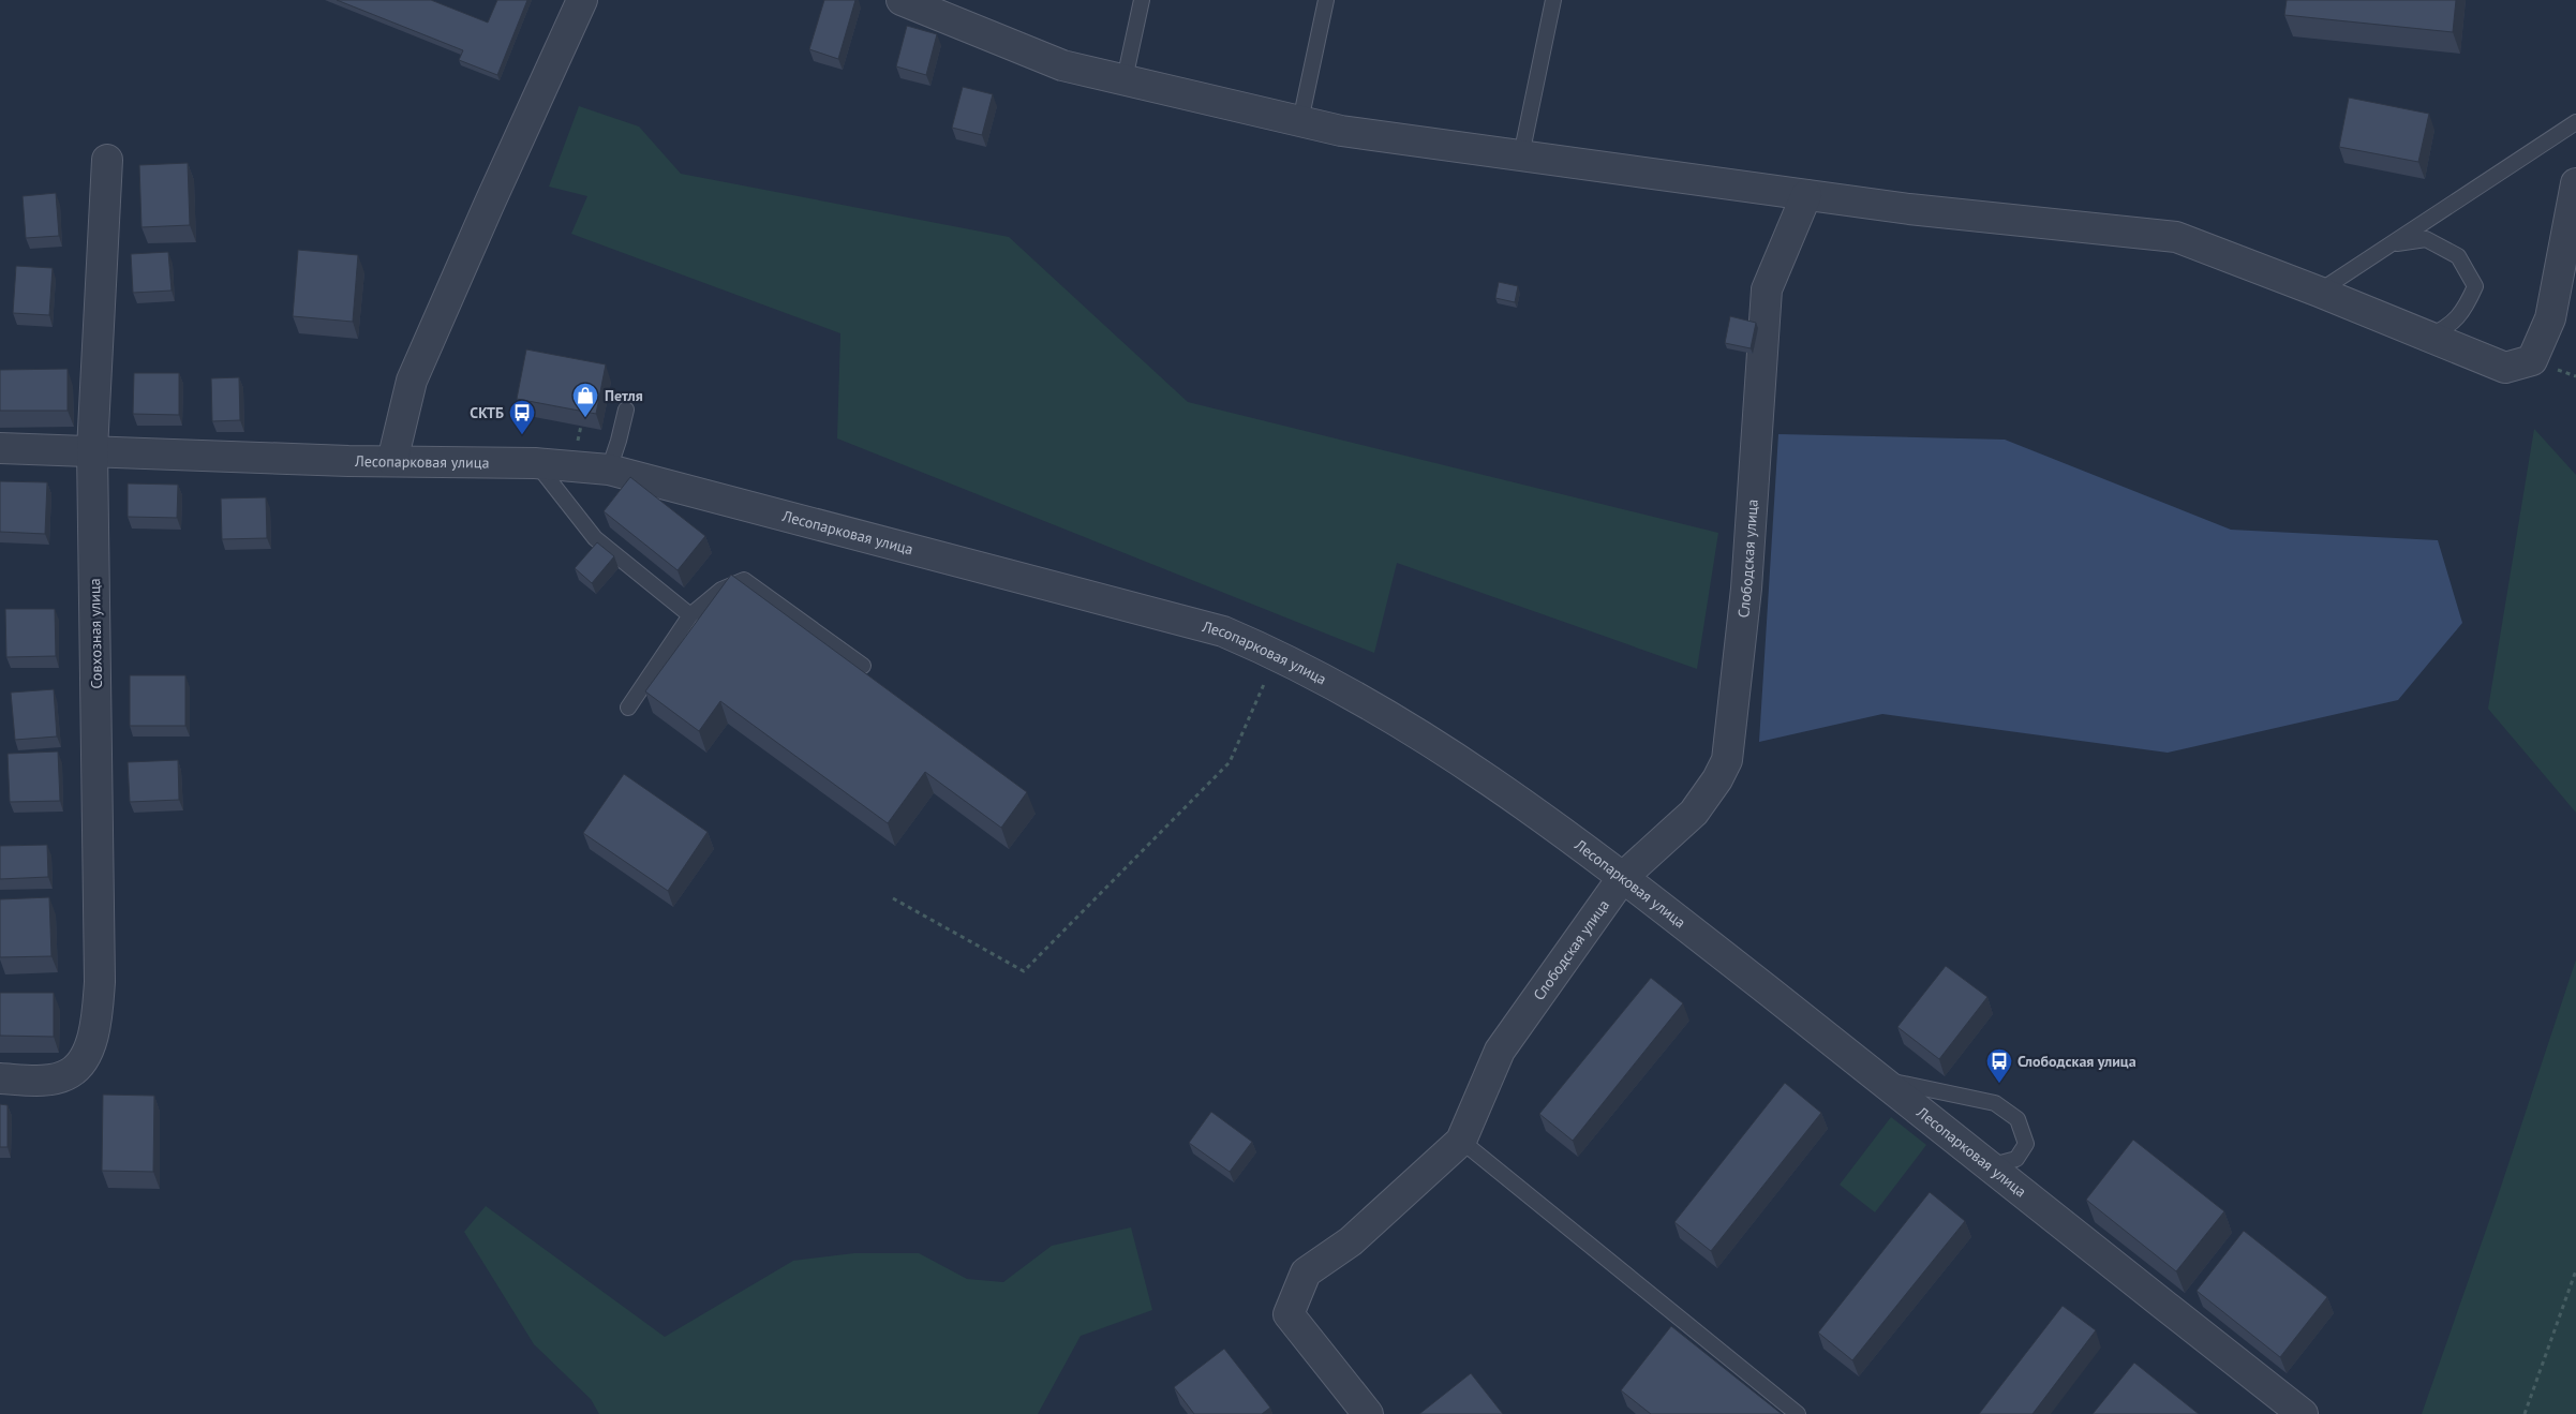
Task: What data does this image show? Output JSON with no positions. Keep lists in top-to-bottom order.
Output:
{
  "streets": {
    "street": ["Лесопарковая улица", "Слободская улица", "Совхозная улица"]
  },
  "crossings": [
    ["Лесопарковая улица", "Слободская улица"],
    ["Лесопарковая улица", "Совхозная улица"]
  ],
  "places": {
    "shop": ["Петля"],
    "bus stop": ["СКТБ", "Слободская улица"]
  }
}
